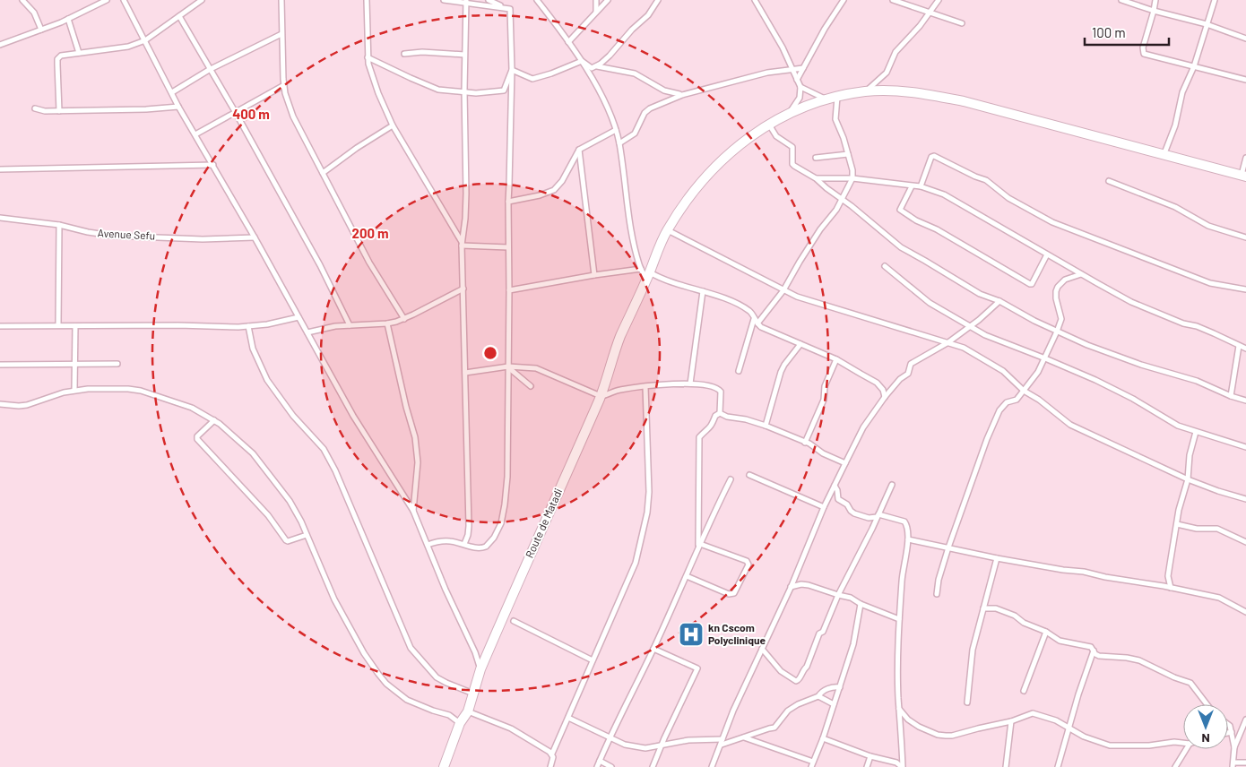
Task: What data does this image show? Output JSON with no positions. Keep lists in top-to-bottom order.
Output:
{
  "streets": {
    "highway": ["Route de Matadi"],
    "street": ["Avenue Sefu"]
  },
  "places": {
    "hospital": ["kn Cscom Polyclinique"]
  },
  "scale_bar": "100 m",
  "north": "bottom",
  "rings": ["400 m", "200 m"]
}
